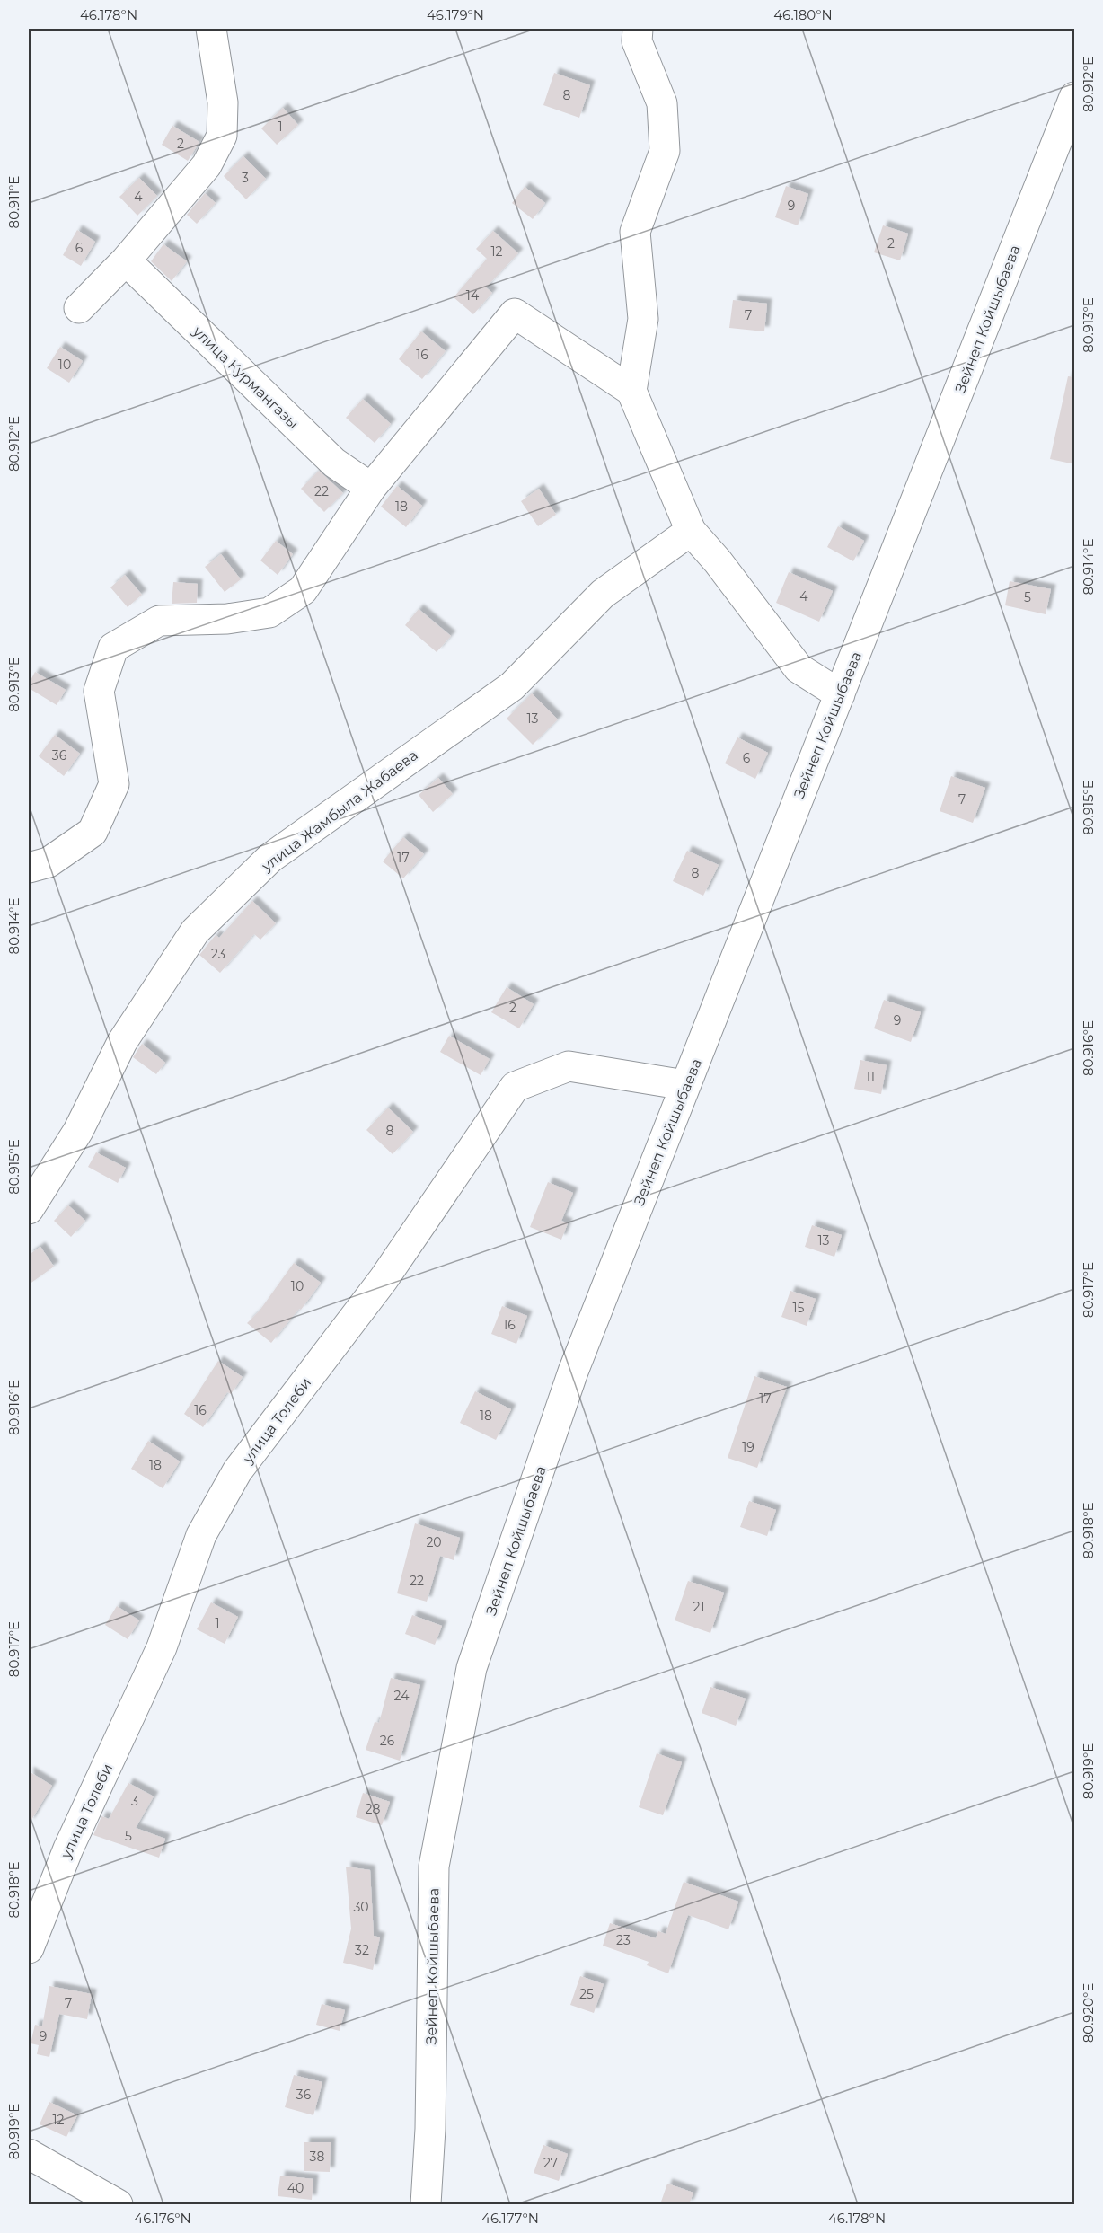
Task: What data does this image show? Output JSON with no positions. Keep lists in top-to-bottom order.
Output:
{
  "streets": {
    "street": [
      "Зейнеп Койшыбаева",
      "улица Курмангазы",
      "улица Жамбыла Жабаева",
      "улица Толеби"
    ]
  },
  "crossings": [
    ["Зейнеп Койшыбаева", "улица Толеби"]
  ],
  "house_numbers": [
    "8",
    "1",
    "2",
    "3",
    "4",
    "9",
    "2",
    "6",
    "12",
    "14",
    "7",
    "16",
    "10",
    "22",
    "18",
    "4",
    "5",
    "13",
    "36",
    "6",
    "7",
    "17",
    "8",
    "23",
    "2",
    "9",
    "11",
    "8",
    "13",
    "10",
    "15",
    "16",
    "17",
    "16",
    "18",
    "19",
    "18",
    "20",
    "22",
    "21",
    "1",
    "24",
    "26",
    "3",
    "28",
    "5",
    "30",
    "23",
    "32",
    "25",
    "7",
    "9",
    "36",
    "12",
    "38",
    "27",
    "40"
  ],
  "coordinates": [
    "46.178°N",
    "46.179°N",
    "46.180°N",
    "80.912°E",
    "80.911°E",
    "80.913°E",
    "80.914°E",
    "80.915°E",
    "80.916°E",
    "80.917°E",
    "80.918°E",
    "80.919°E",
    "80.920°E",
    "46.176°N",
    "46.177°N"
  ]
}
